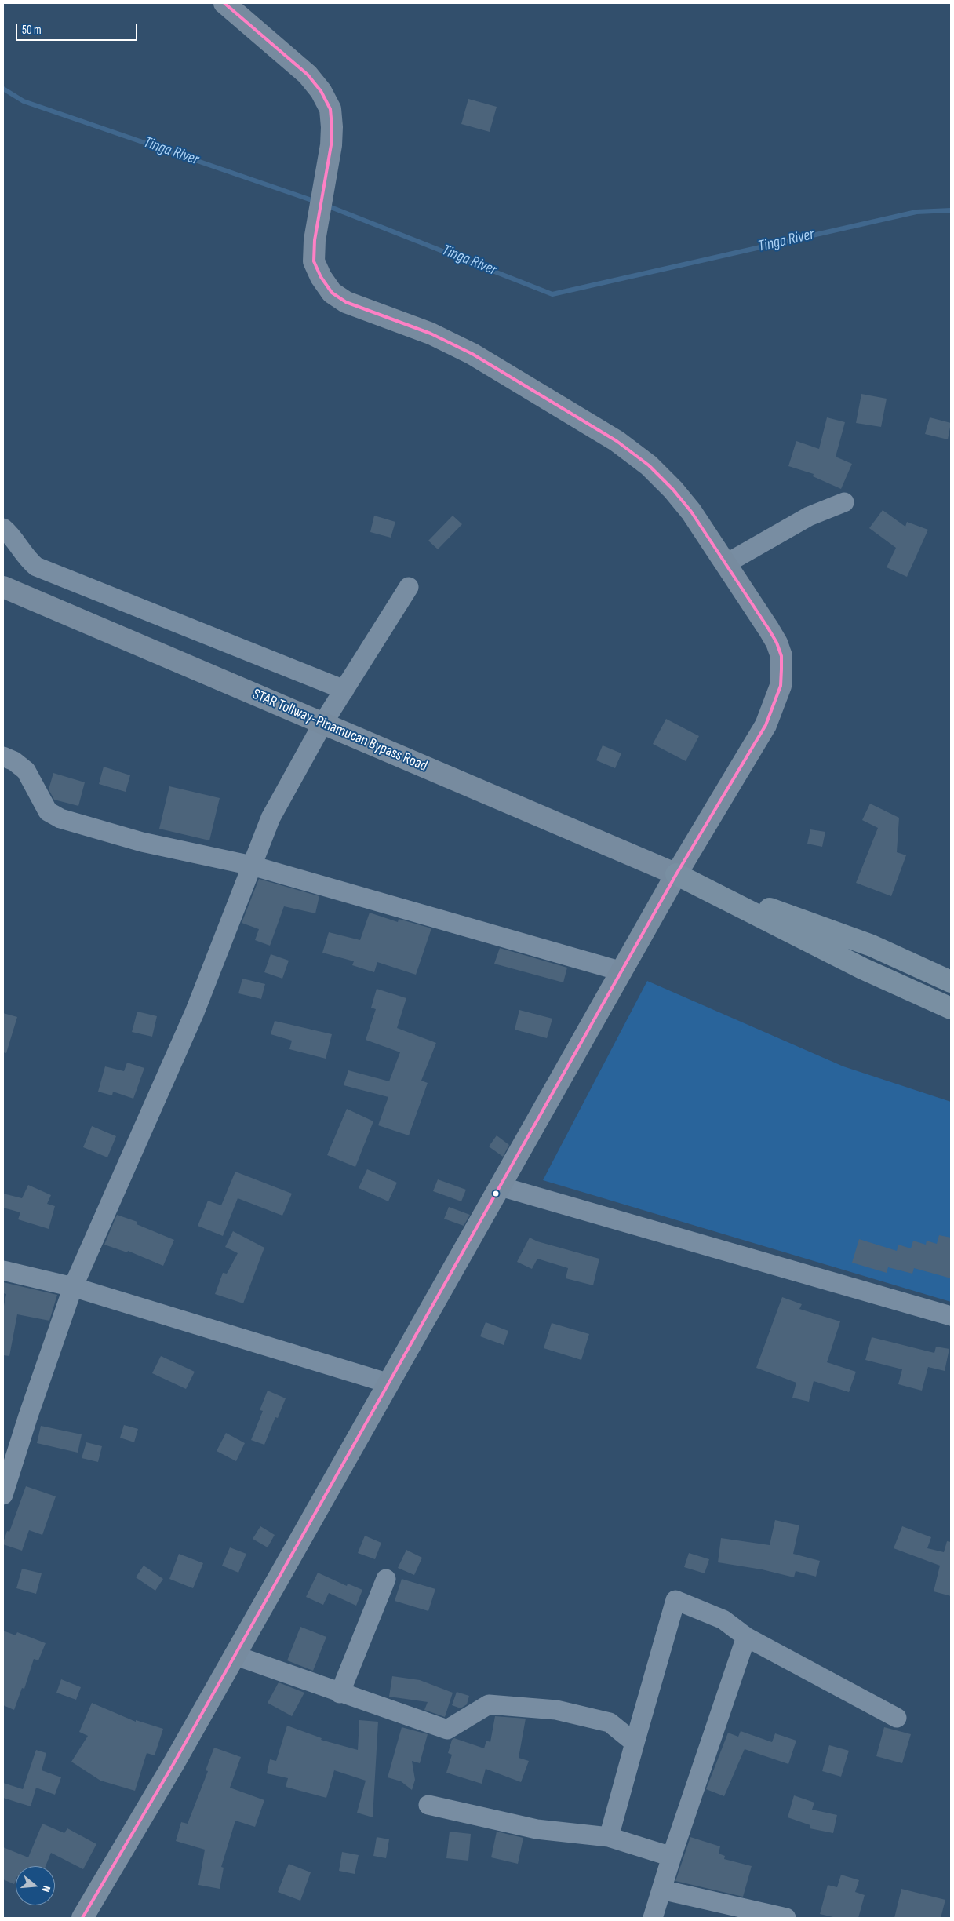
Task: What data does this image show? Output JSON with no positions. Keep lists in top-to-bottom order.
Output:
{
  "streets": {
    "main road": ["STAR Tollway-Pinamucan Bypass Road"]
  },
  "water": ["Tinga River"],
  "scale_bar": "50 m",
  "north": "right"
}
